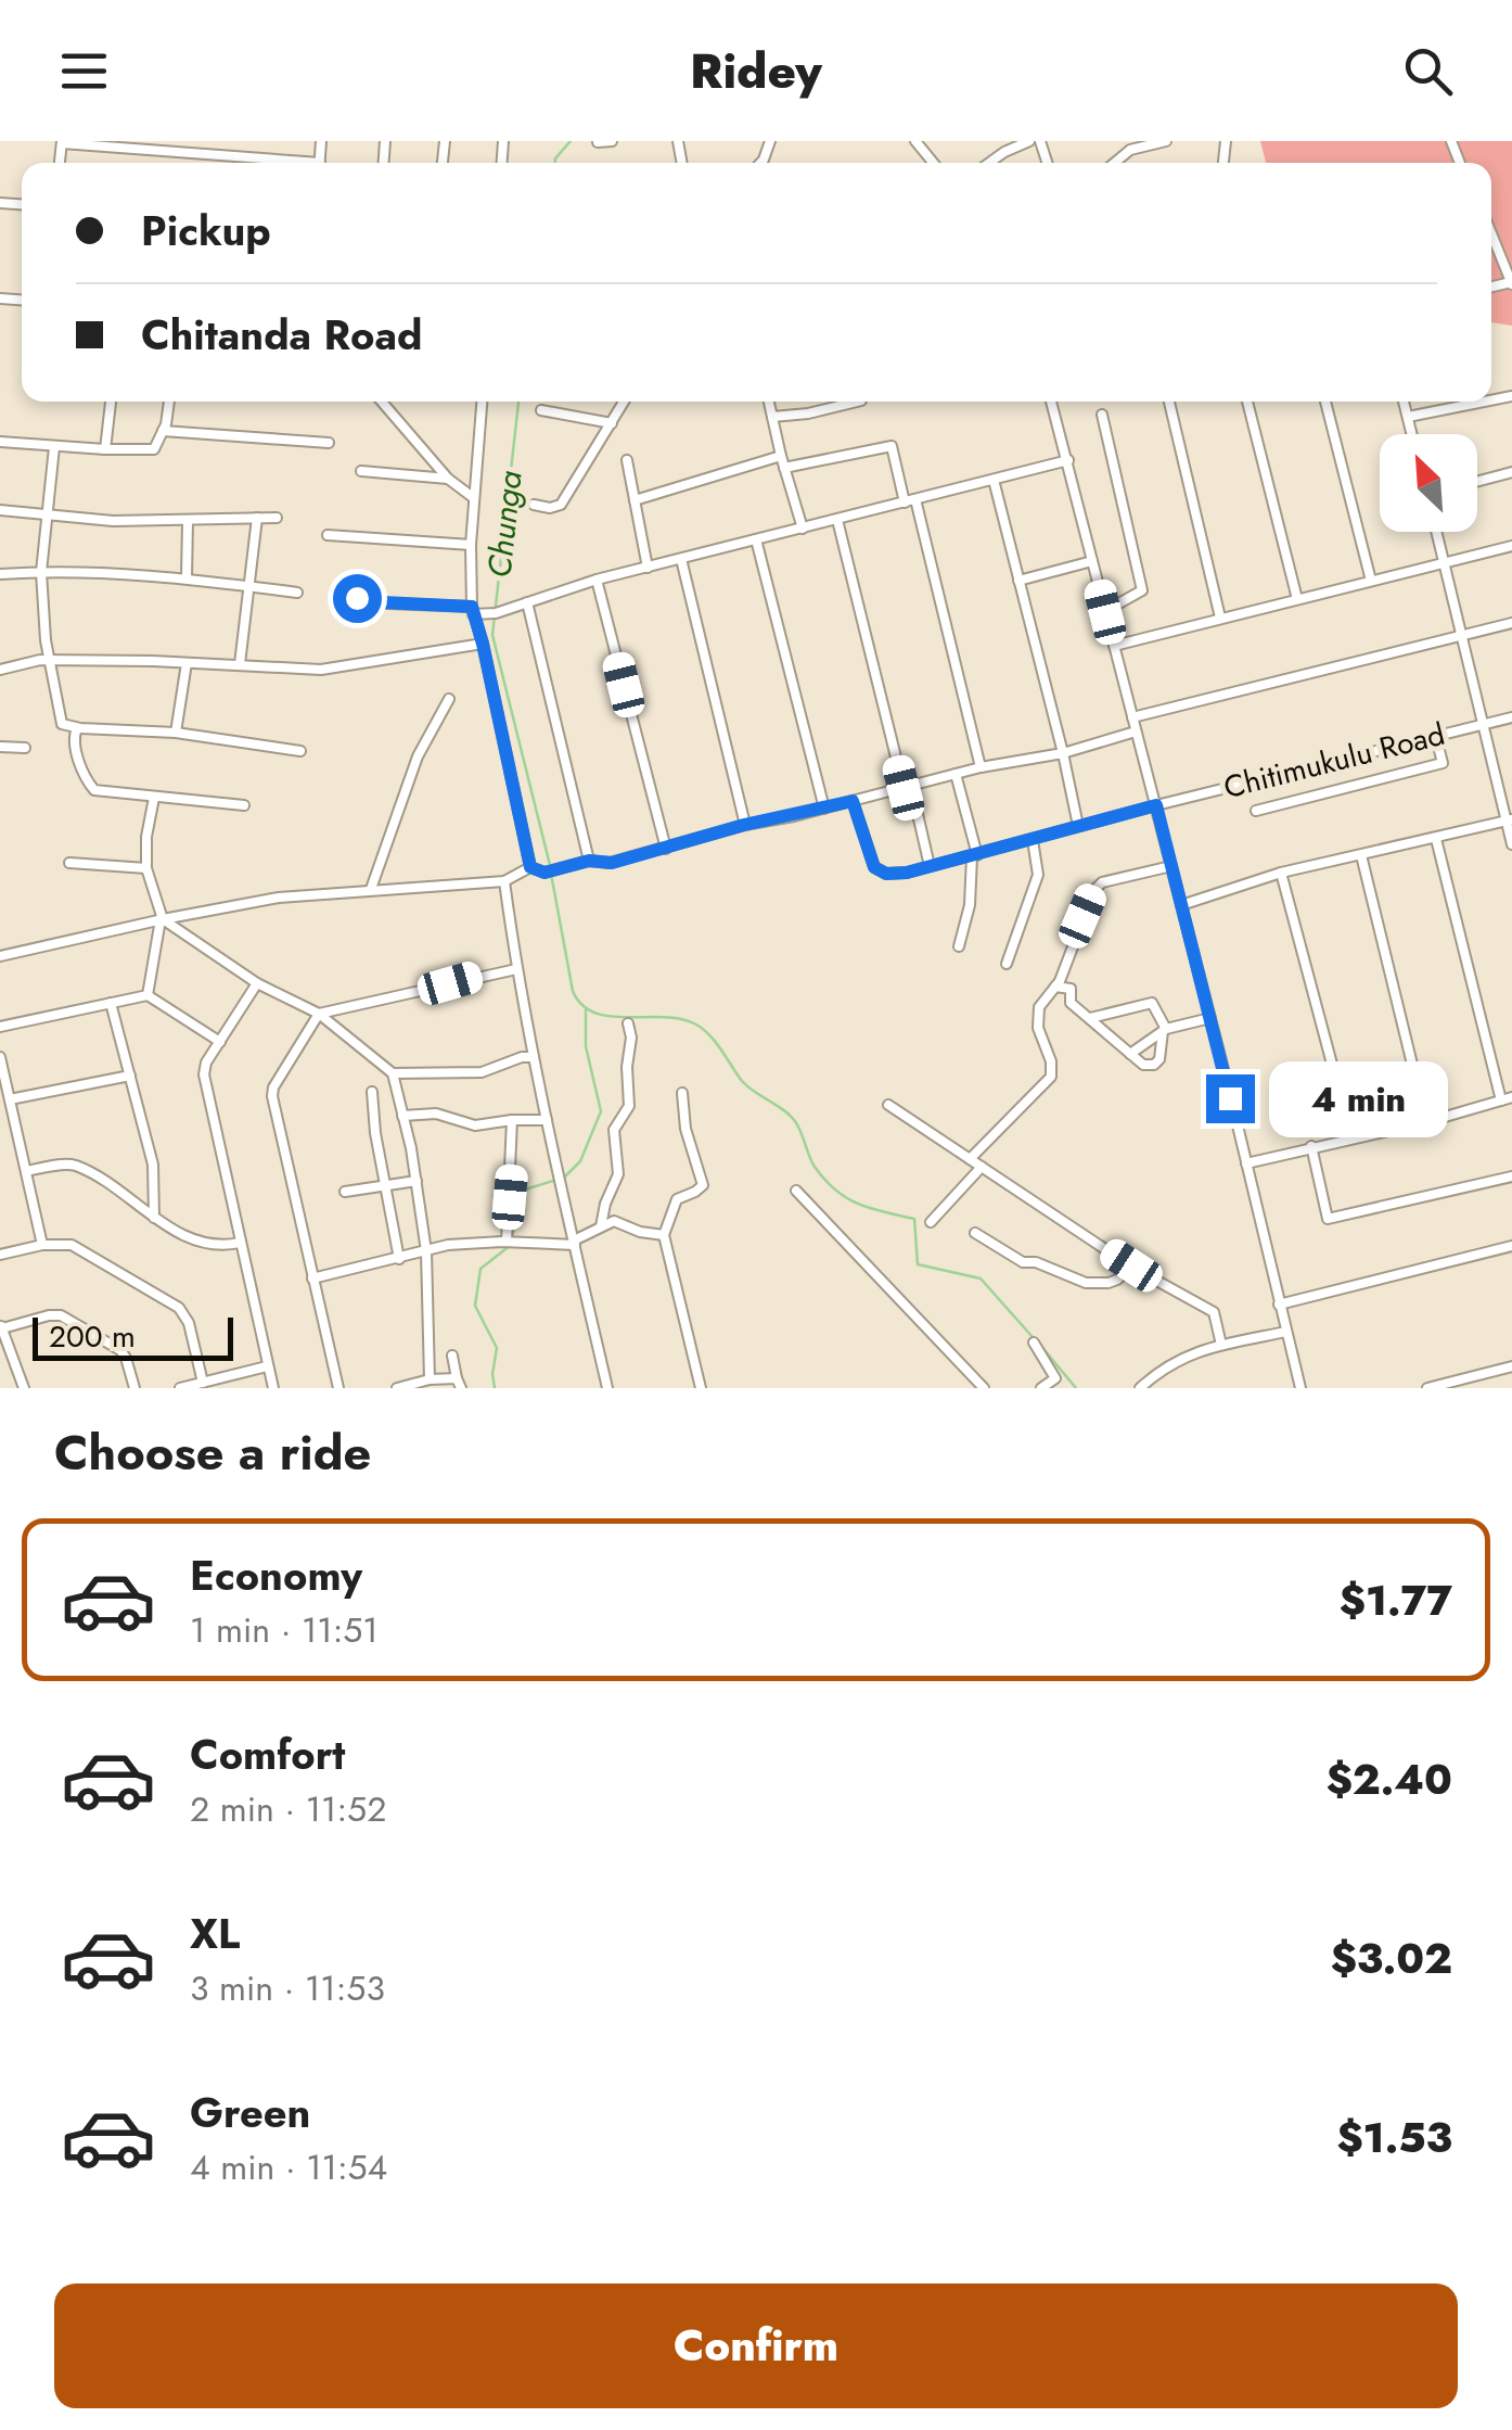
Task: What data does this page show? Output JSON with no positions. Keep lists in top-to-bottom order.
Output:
{
  "streets": {
    "street": ["Chitimukulu Road"]
  },
  "water": ["Chunga"],
  "scale_bar": "200 m",
  "north": "top left",
  "page": {
    "header": "Ridey",
    "banner": ["Pickup", "Chitanda Road"],
    "bubble": "4 min",
    "scale": "200 m",
    "heading": "Choose a ride",
    "list": [
      {
        "name": "Economy",
        "note": "1 min · 11:51",
        "value": "$1.77"
      },
      {
        "name": "Comfort",
        "note": "2 min · 11:52",
        "value": "$2.40"
      },
      {
        "name": "XL",
        "note": "3 min · 11:53",
        "value": "$3.02"
      },
      {
        "name": "Green",
        "note": "4 min · 11:54",
        "value": "$1.53"
      }
    ],
    "buttons": "Confirm"
  }
}
